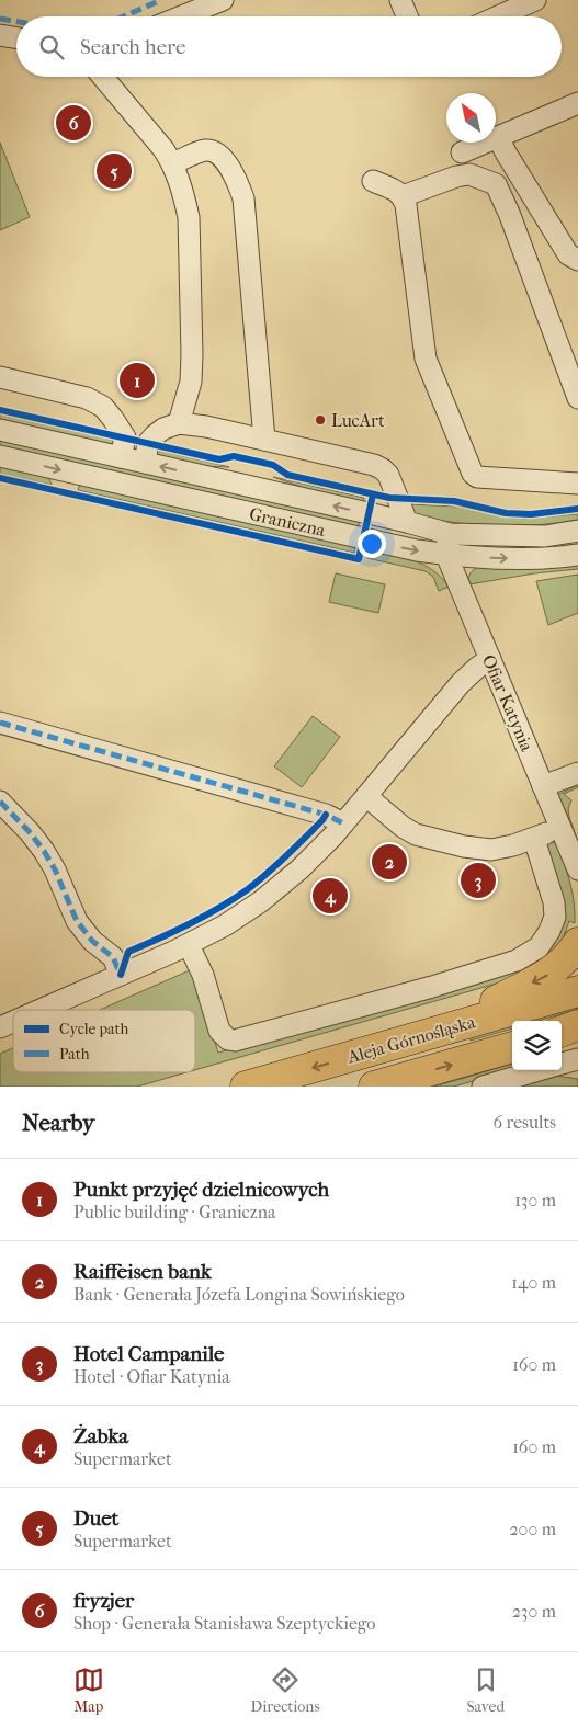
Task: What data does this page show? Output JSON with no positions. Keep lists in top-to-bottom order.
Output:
{
  "streets": {
    "highway": ["Aleja Górnośląska"],
    "street": ["Graniczna", "Ofiar Katynia"]
  },
  "crossings": [
    ["Graniczna", "Ofiar Katynia"]
  ],
  "places": ["LucArt"],
  "legend": ["Cycle path", "Path"],
  "north": "top left",
  "page": {
    "search": "Search here",
    "pins": [
      "6",
      "5",
      "1",
      "2",
      "3",
      "4"
    ],
    "heading": ["Nearby", "6 results"],
    "list": [
      {
        "mark": "1",
        "name": "Punkt przyjęć dzielnicowych",
        "note": "Public building · Graniczna",
        "value": "130 m"
      },
      {
        "mark": "2",
        "name": "Raiffeisen bank",
        "note": "Bank · Generała Józefa Longina Sowińskiego",
        "value": "140 m"
      },
      {
        "mark": "3",
        "name": "Hotel Campanile",
        "note": "Hotel · Ofiar Katynia",
        "value": "160 m"
      },
      {
        "mark": "4",
        "name": "Żabka",
        "note": "Supermarket",
        "value": "160 m"
      },
      {
        "mark": "5",
        "name": "Duet",
        "note": "Supermarket",
        "value": "200 m"
      },
      {
        "mark": "6",
        "name": "fryzjer",
        "note": "Shop · Generała Stanisława Szeptyckiego",
        "value": "230 m"
      }
    ],
    "nav": ["Map", "Directions", "Saved"]
  }
}
